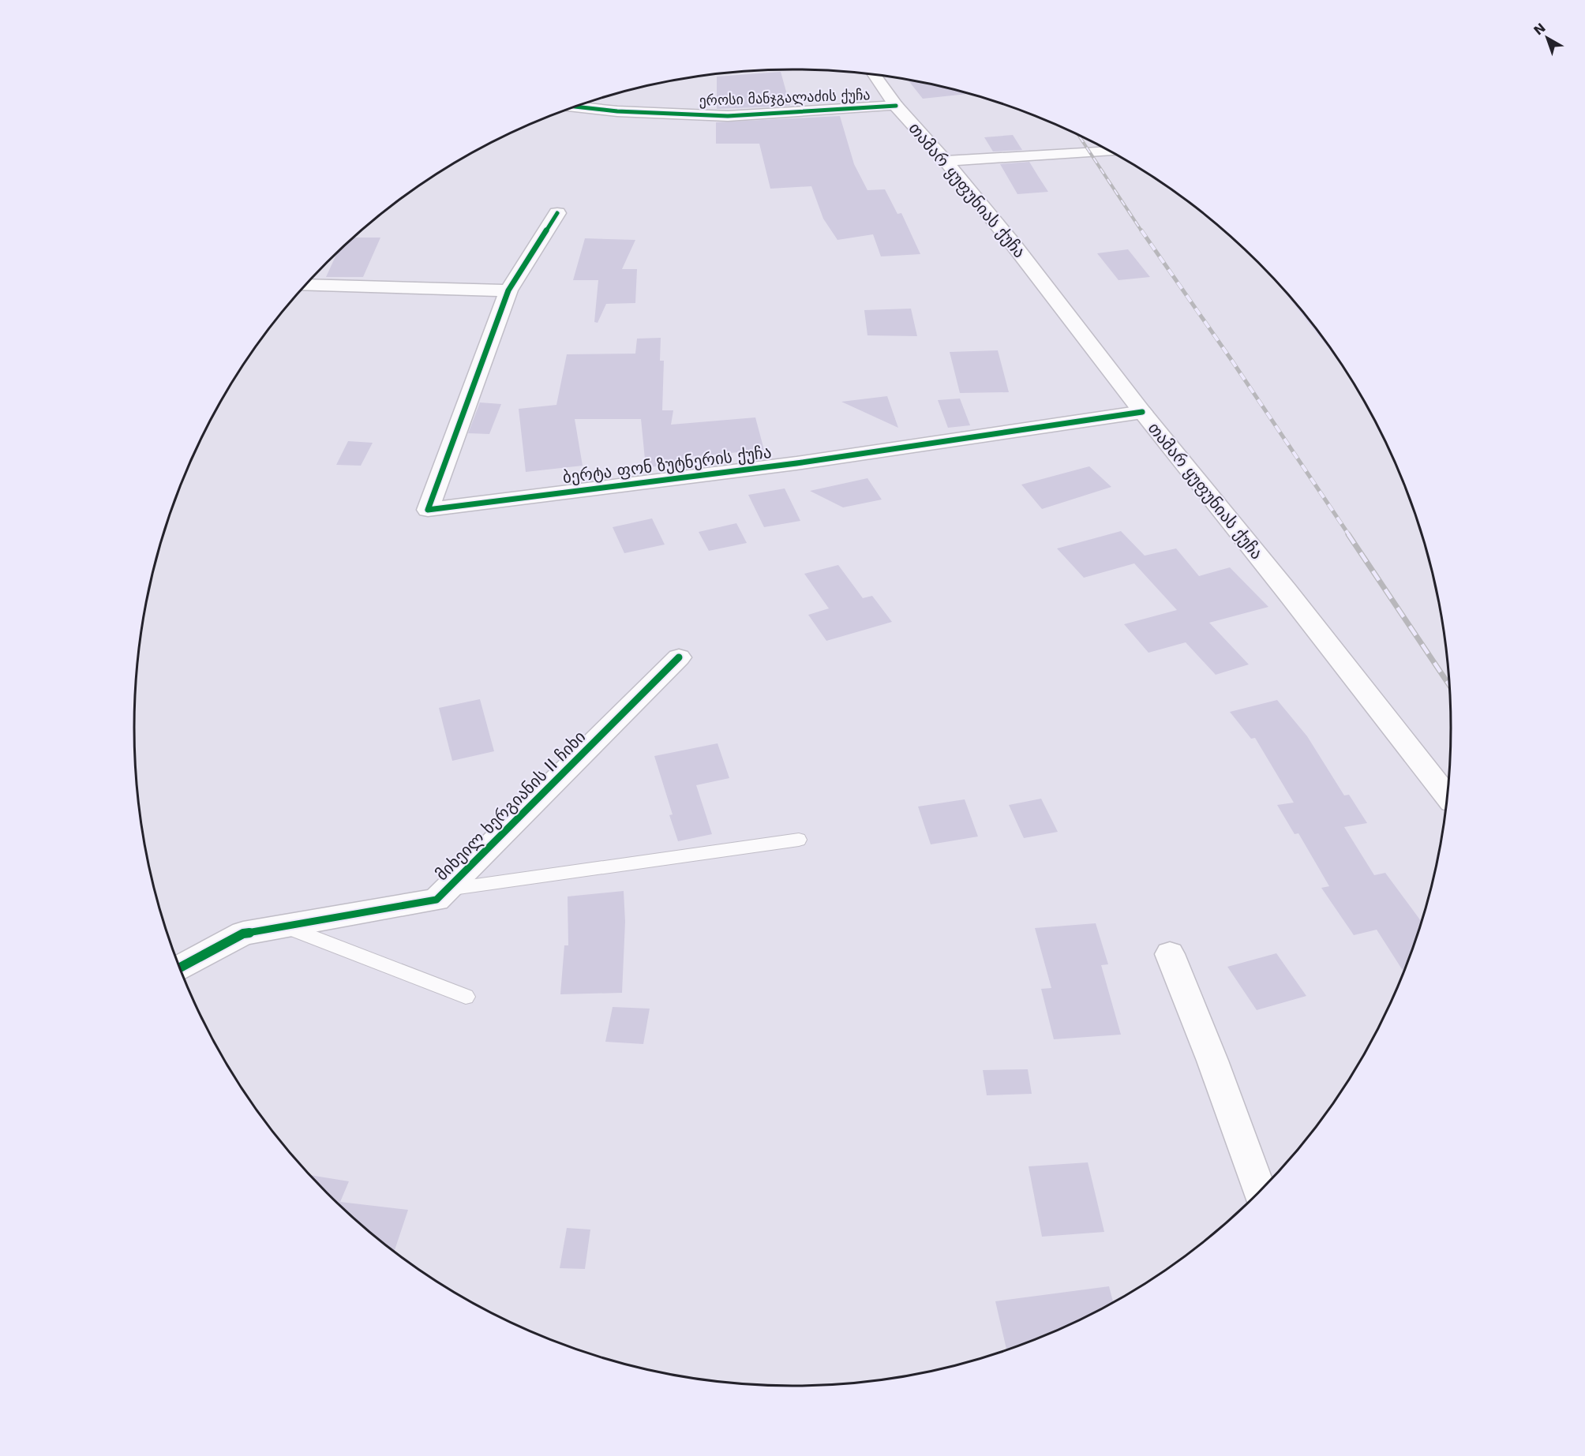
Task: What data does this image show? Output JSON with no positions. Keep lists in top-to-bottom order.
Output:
{
  "streets": {
    "street": [
      "ეროსი მანჯგალაძის ქუჩა",
      "თამარ ყუფუნიას ქუჩა",
      "ბერტა ფონ ზუტნერის ქუჩა",
      "მიხეილ ხერგიანის II ჩიხი"
    ]
  },
  "crossings": [
    ["ეროსი მანჯგალაძის ქუჩა", "თამარ ყუფუნიას ქუჩა"],
    ["თამარ ყუფუნიას ქუჩა", "ბერტა ფონ ზუტნერის ქუჩა"]
  ],
  "north": "top left"
}
